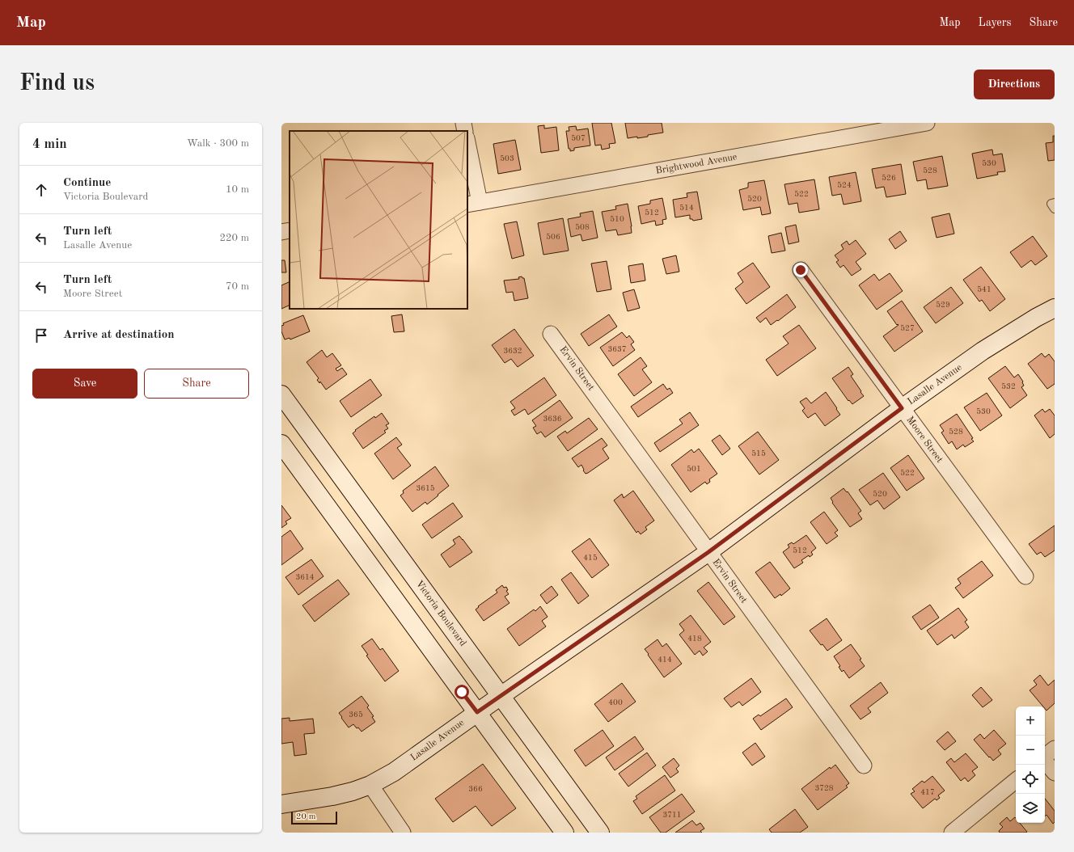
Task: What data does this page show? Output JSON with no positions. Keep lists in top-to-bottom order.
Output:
{
  "streets": {
    "main road": ["Lasalle Avenue", "Victoria Boulevard"],
    "street": ["Brightwood Avenue", "Ervin Street", "Moore Street"]
  },
  "crossings": [
    ["Ervin Street", "Lasalle Avenue"],
    ["Lasalle Avenue", "Moore Street"],
    ["Lasalle Avenue", "Victoria Boulevard"]
  ],
  "house_numbers": [
    "507",
    "503",
    "530",
    "528",
    "526",
    "524",
    "522",
    "520",
    "514",
    "512",
    "510",
    "508",
    "506",
    "541",
    "529",
    "527",
    "3637",
    "3632",
    "532",
    "530",
    "3636",
    "528",
    "515",
    "501",
    "522",
    "3615",
    "520",
    "512",
    "415",
    "3614",
    "418",
    "414",
    "400",
    "365",
    "3728",
    "366",
    "417",
    "3711"
  ],
  "scale_bar": "20 m",
  "page": {
    "header": "Map",
    "nav": ["Map", "Layers", "Share"],
    "buttons": [
      "Directions",
      ["Save", "Share"]
    ],
    "title": "Find us",
    "heading": ["4 min", "Walk · 300 m"],
    "list": [
      ["Continue", "Victoria Boulevard", "10 m"],
      ["Turn left", "Lasalle Avenue", "220 m"],
      ["Turn left", "Moore Street", "70 m"],
      "Arrive at destination"
    ],
    "map_buttons": ["+", "−"],
    "scale": "20 m"
  }
}
